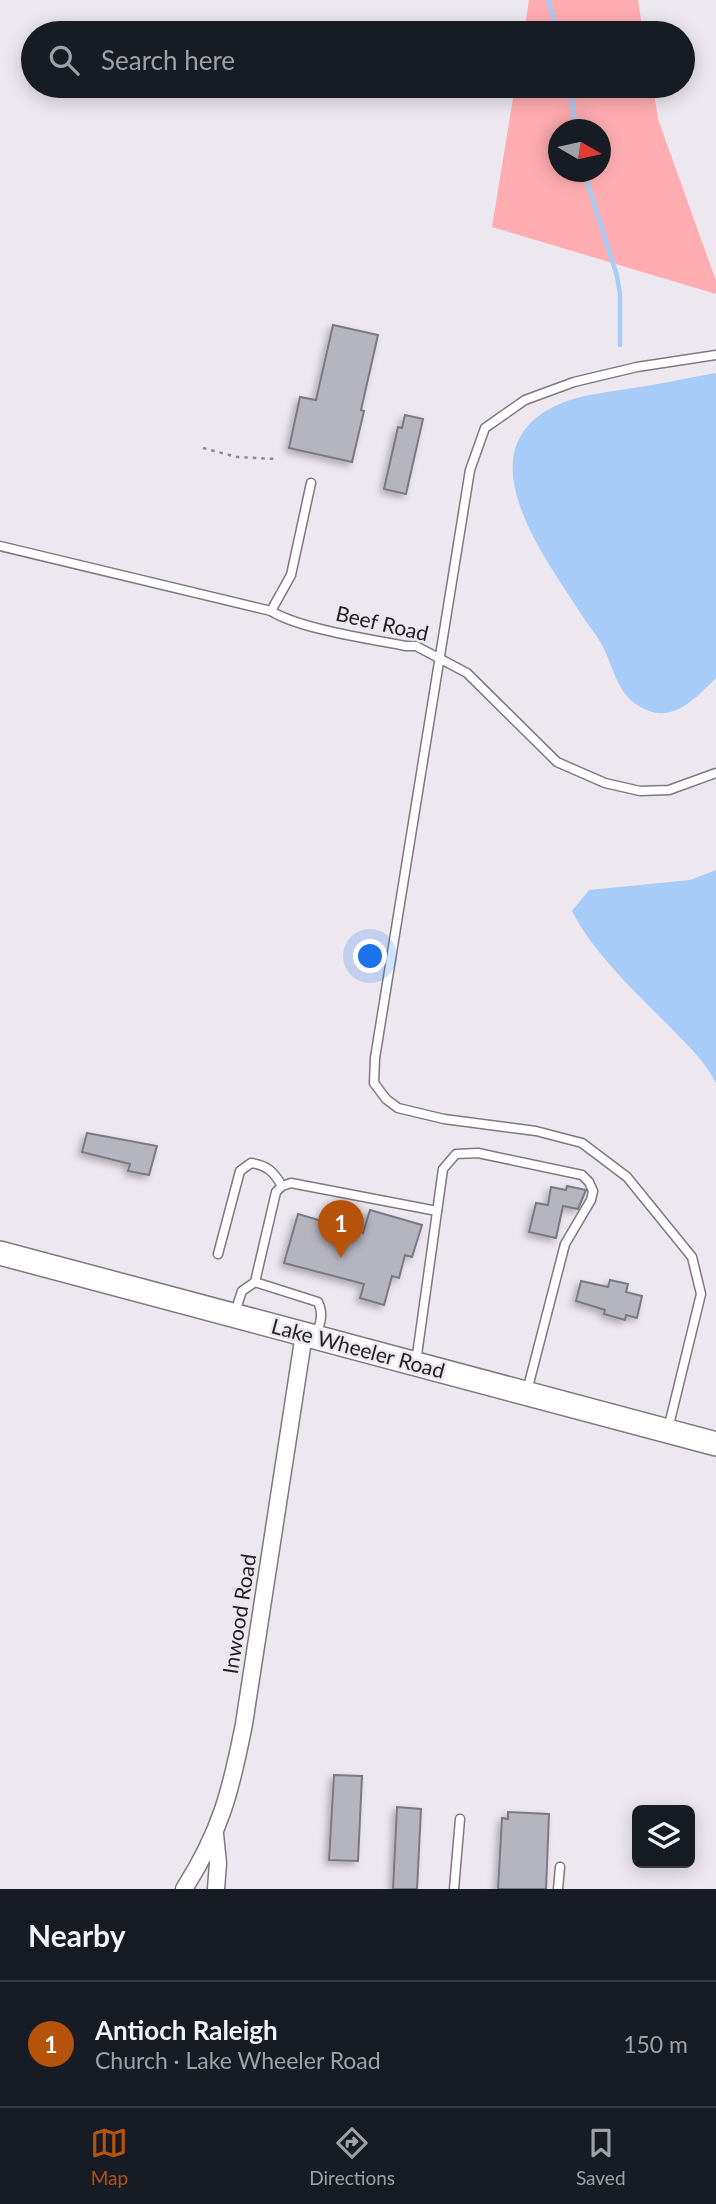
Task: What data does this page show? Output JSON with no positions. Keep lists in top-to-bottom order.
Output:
{
  "streets": {
    "street": ["Lake Wheeler Road", "Inwood Road"],
    "lane": ["Beef Road"]
  },
  "crossings": [
    ["Lake Wheeler Road", "Inwood Road"]
  ],
  "north": "right",
  "page": {
    "search": "Search here",
    "pins": "1",
    "heading": "Nearby",
    "list": [
      {
        "mark": "1",
        "name": "Antioch Raleigh",
        "note": "Church · Lake Wheeler Road",
        "value": "150 m"
      }
    ],
    "nav": ["Map", "Directions", "Saved"]
  }
}
